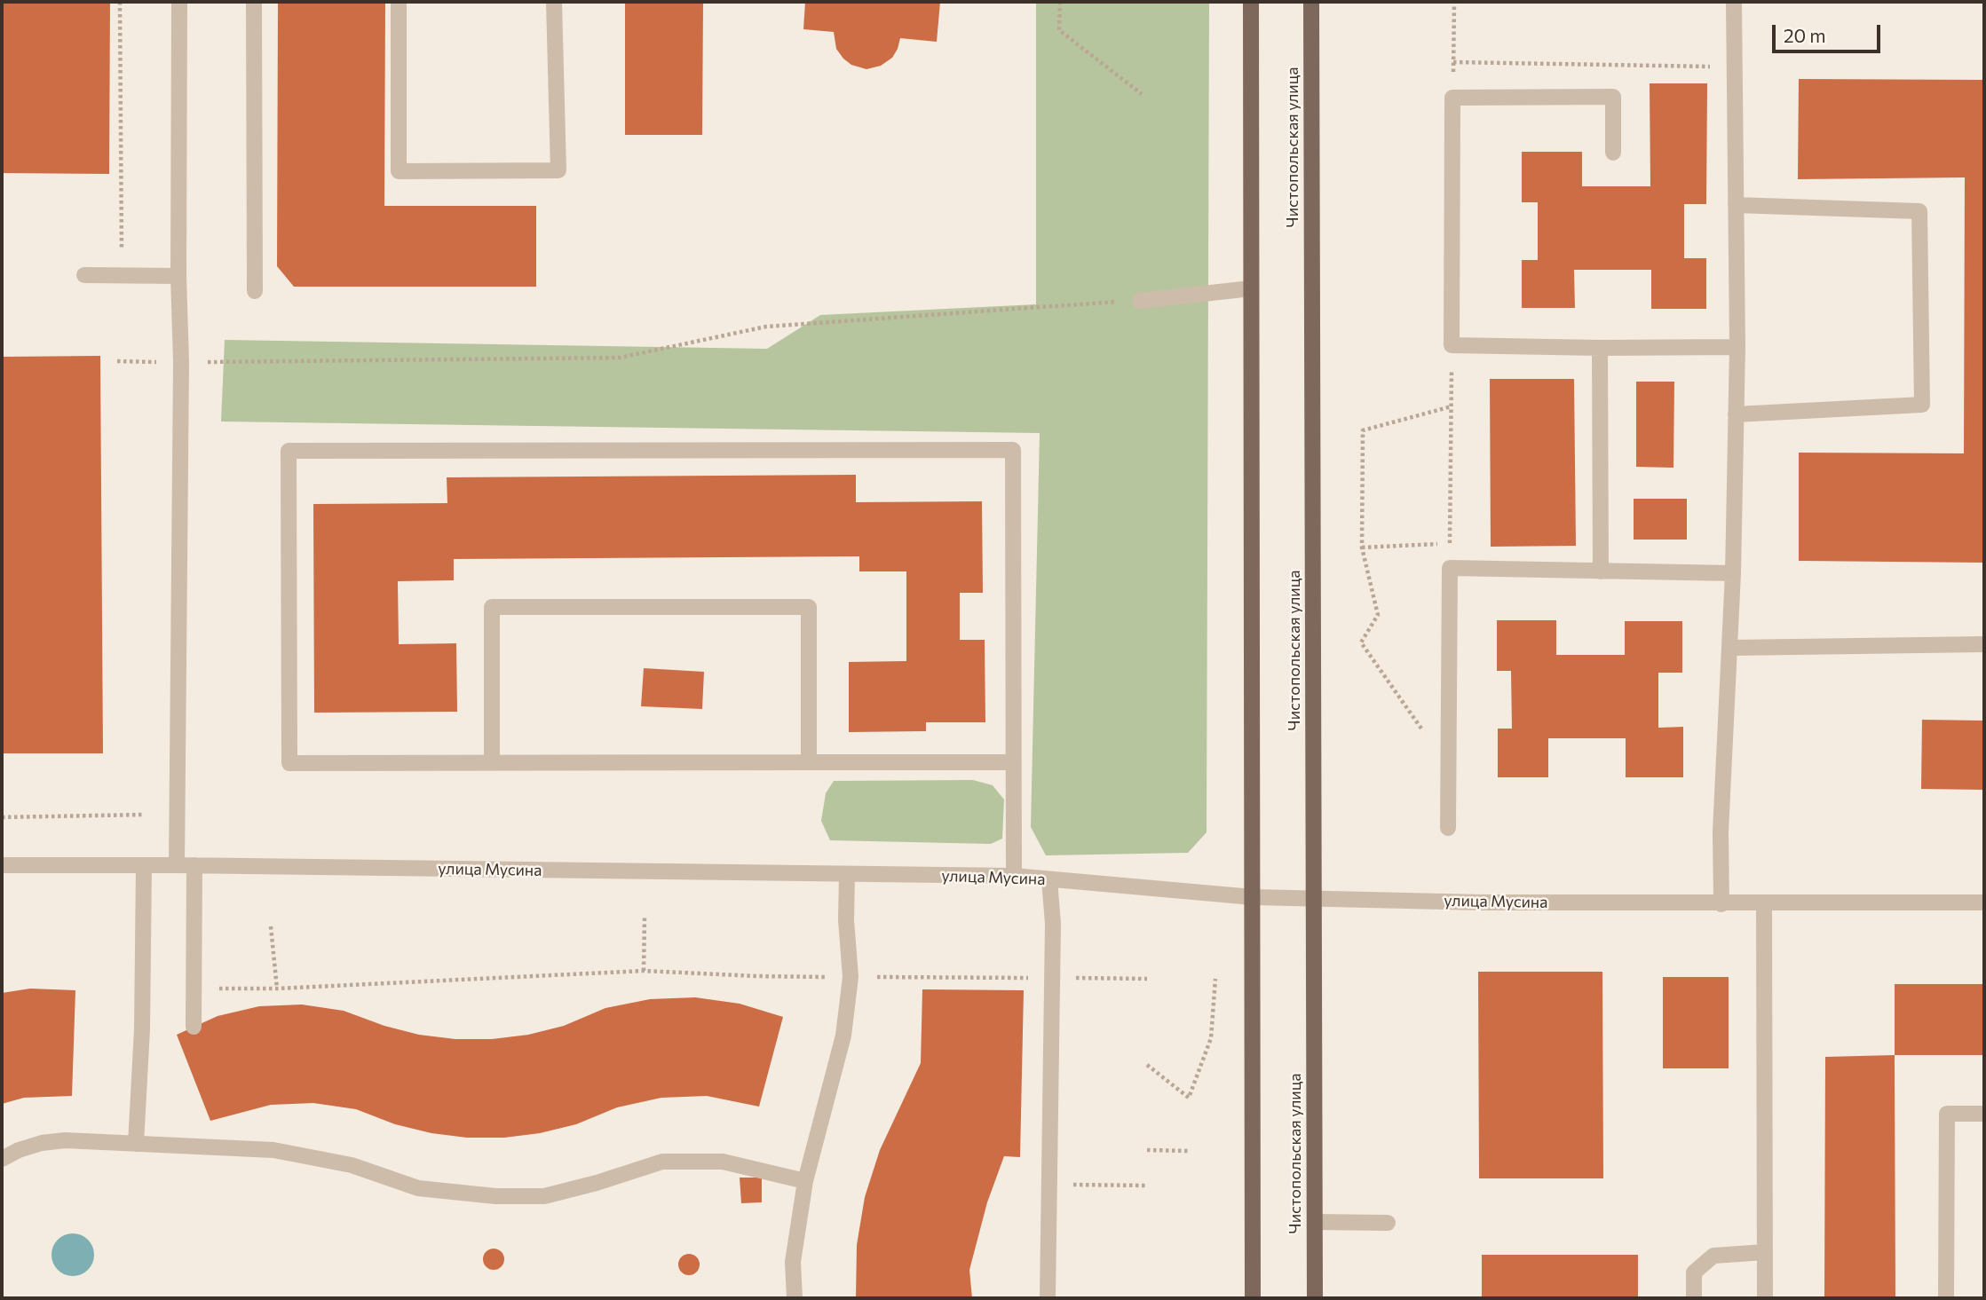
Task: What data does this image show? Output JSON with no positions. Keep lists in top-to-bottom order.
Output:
{
  "streets": {
    "main road": ["Чистопольская улица"],
    "street": ["улица Мусина"]
  },
  "crossings": [
    ["Чистопольская улица", "улица Мусина"]
  ],
  "scale_bar": "20 m"
}
